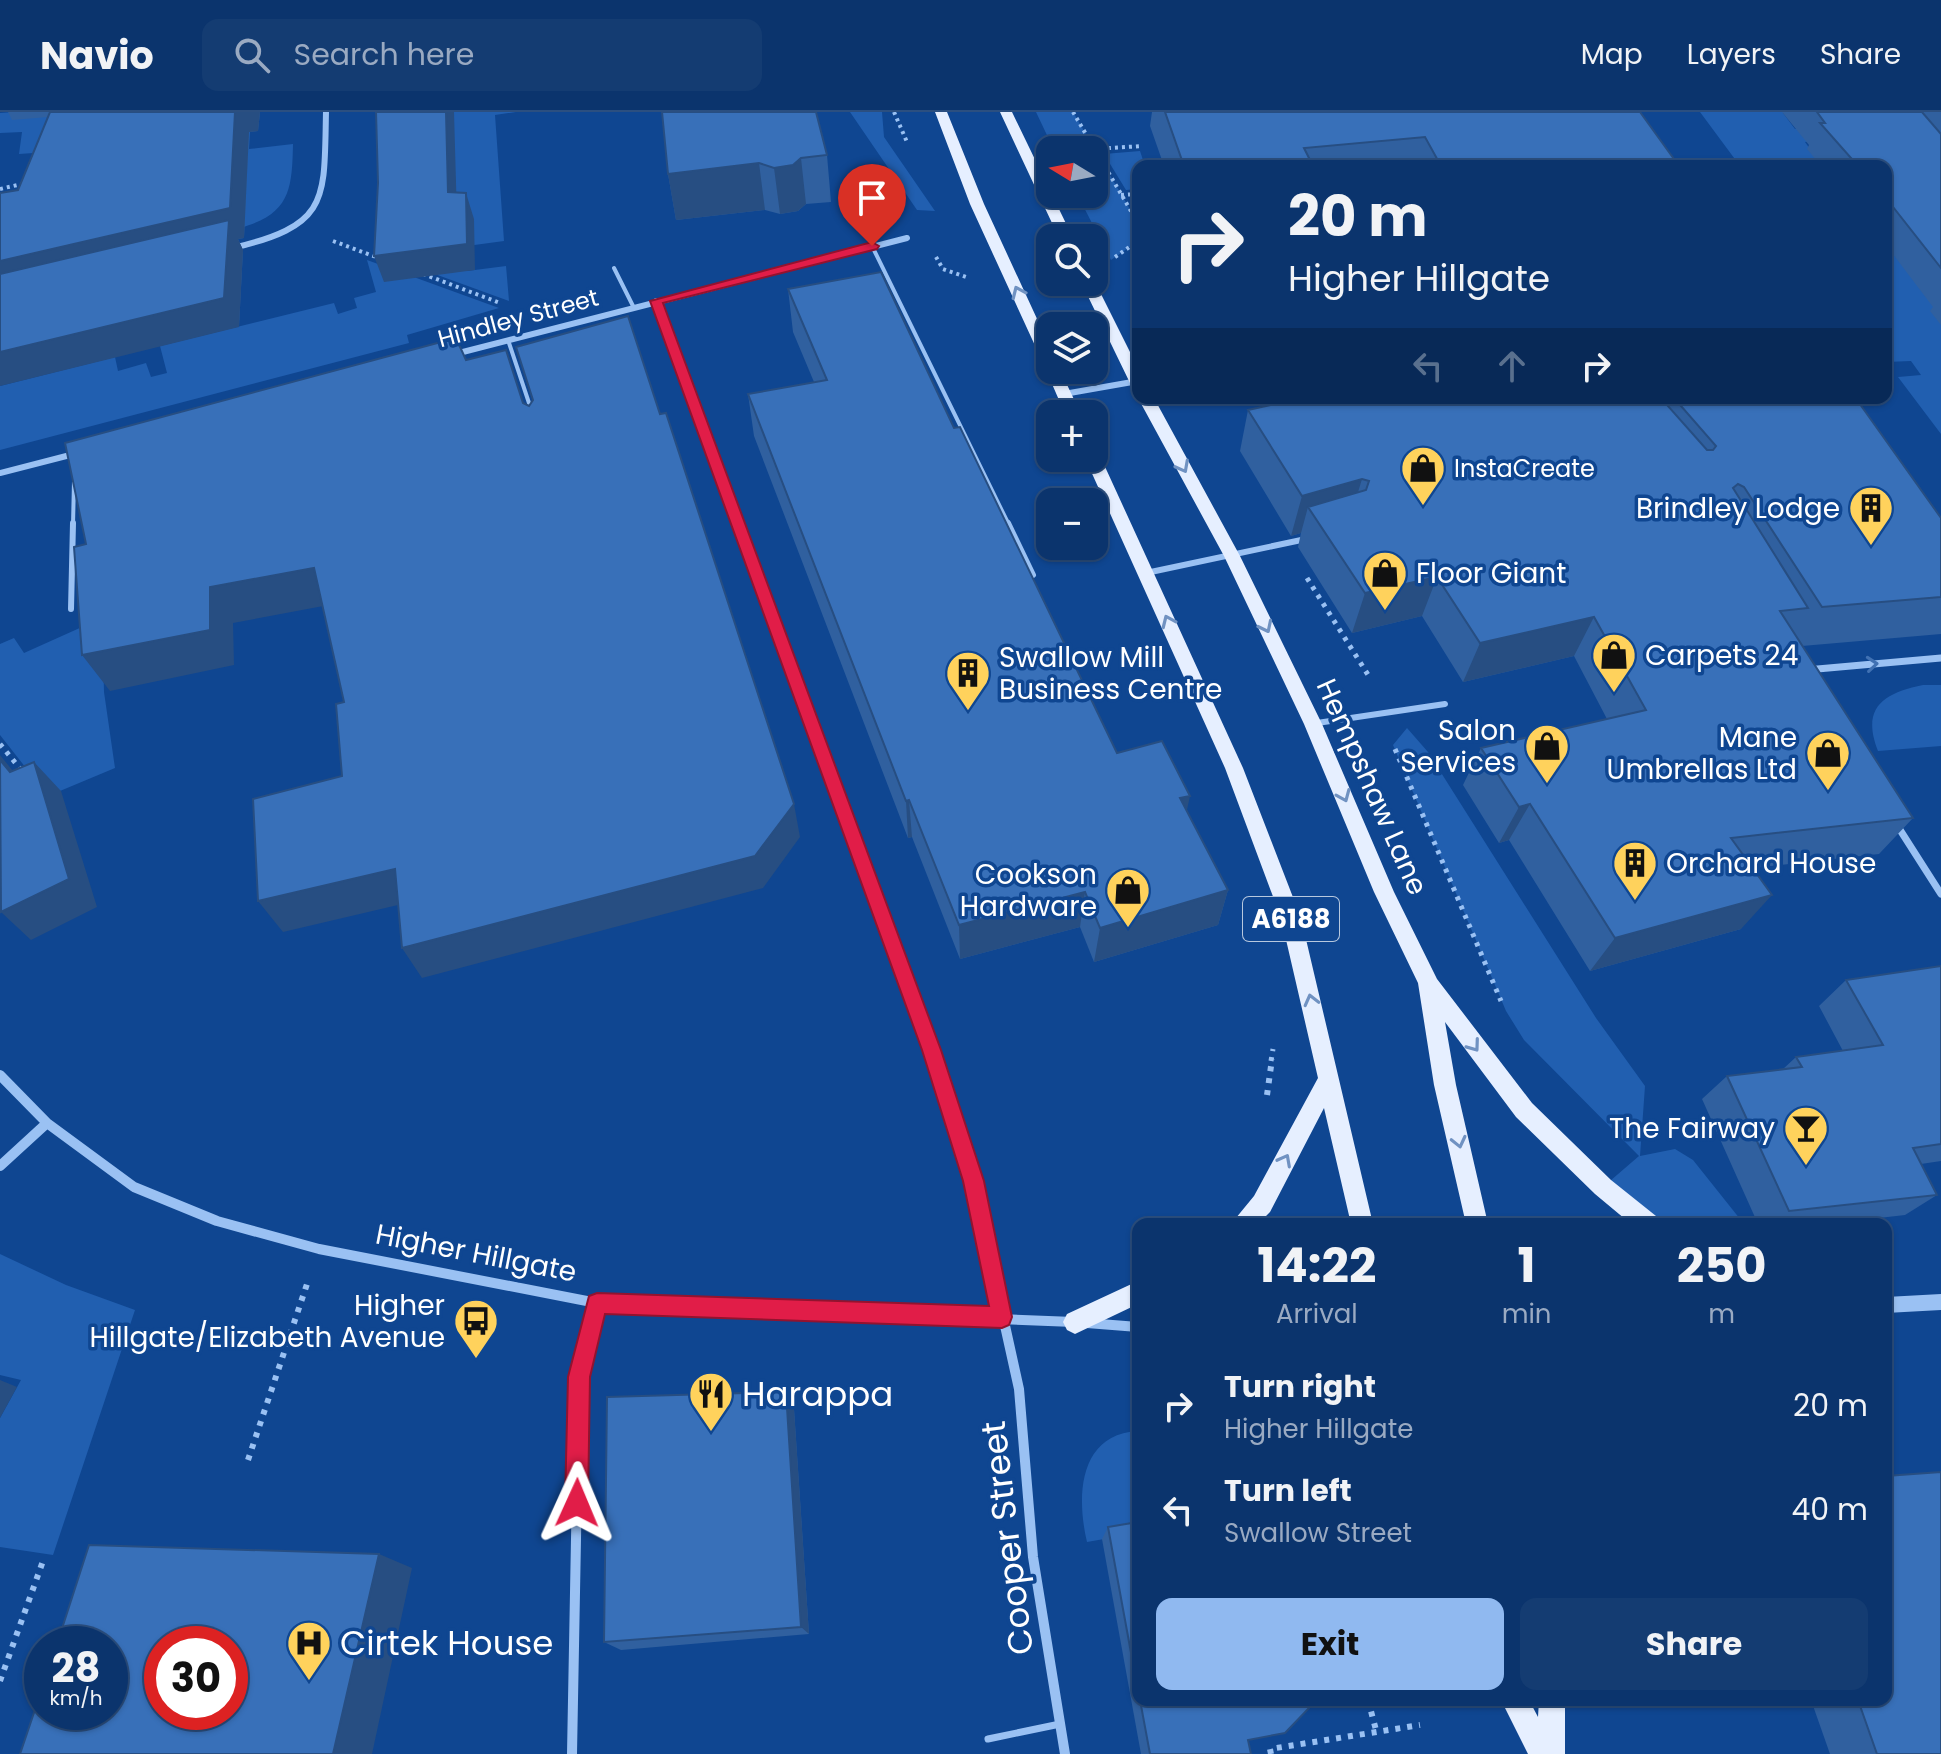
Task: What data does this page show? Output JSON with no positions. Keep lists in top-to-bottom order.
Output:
{
  "streets": {
    "main road": ["Hempshaw Lane", "A6188"],
    "street": ["Hindley Street", "Higher Hillgate", "Cooper Street"]
  },
  "crossings": [
    ["Hindley Street", "Cooper Street"],
    ["Higher Hillgate", "Cooper Street"]
  ],
  "places": {
    "shop": [
      "InstaCreate",
      "Floor Giant",
      "Carpets 24",
      "Salon Services",
      "Mane Umbrellas Ltd",
      "Cookson Hardware"
    ],
    "building": ["Brindley Lodge", "Swallow Mill Business Centre", "Orchard House"],
    "bar": ["The Fairway"],
    "bus stop": ["Higher Hillgate/Elizabeth Avenue"],
    "restaurant": ["Harappa"],
    "hospital": ["Cirtek House"]
  },
  "north": "left",
  "page": {
    "header": "Navio",
    "search": "Search here",
    "nav": ["Map", "Layers", "Share"],
    "map_buttons": ["+", "−"],
    "turn": ["20 m", "Higher Hillgate"],
    "eta": [
      "14:22",
      "Arrival",
      "1",
      "min",
      "250",
      "m"
    ],
    "list": [
      {
        "name": "Turn right",
        "note": "Higher Hillgate",
        "value": "20 m"
      },
      {
        "name": "Turn left",
        "note": "Swallow Street",
        "value": "40 m"
      }
    ],
    "buttons": ["Exit", "Share"],
    "speed": "28 km/h",
    "limit": "30"
  }
}
